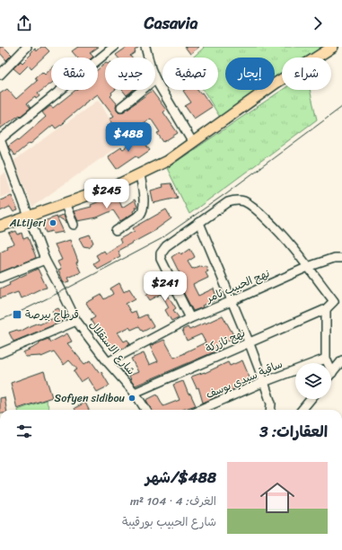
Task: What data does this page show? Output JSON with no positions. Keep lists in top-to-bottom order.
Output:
{
  "streets": {
    "street": [
      "نهج الحبيب ثامر",
      "نهج تازركة",
      "شارع الاستقلال",
      "ساقية سيدي يوسف"
    ]
  },
  "crossings": [
    ["نهج الحبيب ثامر", "شارع الاستقلال"],
    ["نهج تازركة", "شارع الاستقلال"]
  ],
  "places": {
    "other": ["ALtijeri", "Sofyen sidibou"],
    "transit": ["قرطاج بيرصة"]
  },
  "page": {
    "header": "Casavia",
    "chip": [
      "شراء",
      "إيجار",
      "تصفية",
      "جديد",
      "شقة"
    ],
    "price": ["$488", "$245", "$241"],
    "heading": "العقارات: 3",
    "list": [
      {
        "name": "$488/شهر",
        "note": "الغرف: 4 · 104 m² · شارع الحبيب بورقيبة"
      }
    ]
  }
}
